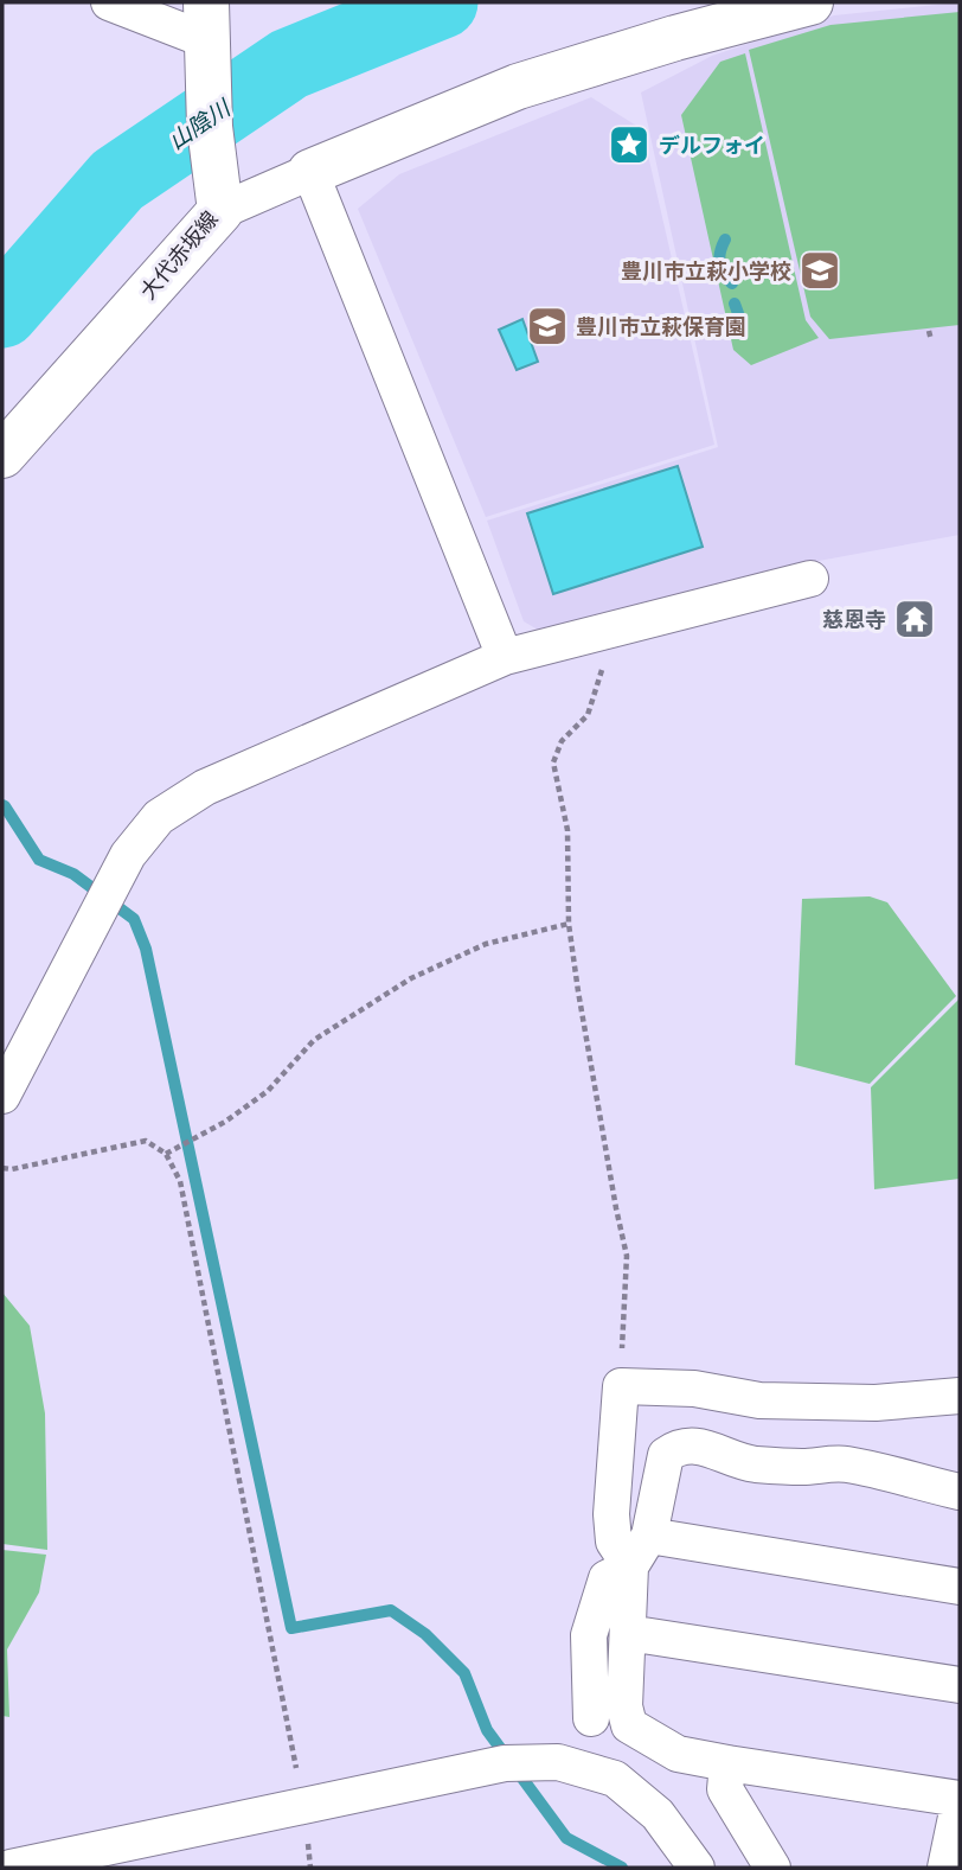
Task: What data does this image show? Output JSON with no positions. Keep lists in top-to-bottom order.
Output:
{
  "streets": {
    "street": ["大代赤坂線"]
  },
  "water": ["山陰川"],
  "places": {
    "place": ["デルフォイ"],
    "school or university": ["豊川市立萩小学校", "豊川市立萩保育園"],
    "temple": ["慈恩寺"]
  }
}
